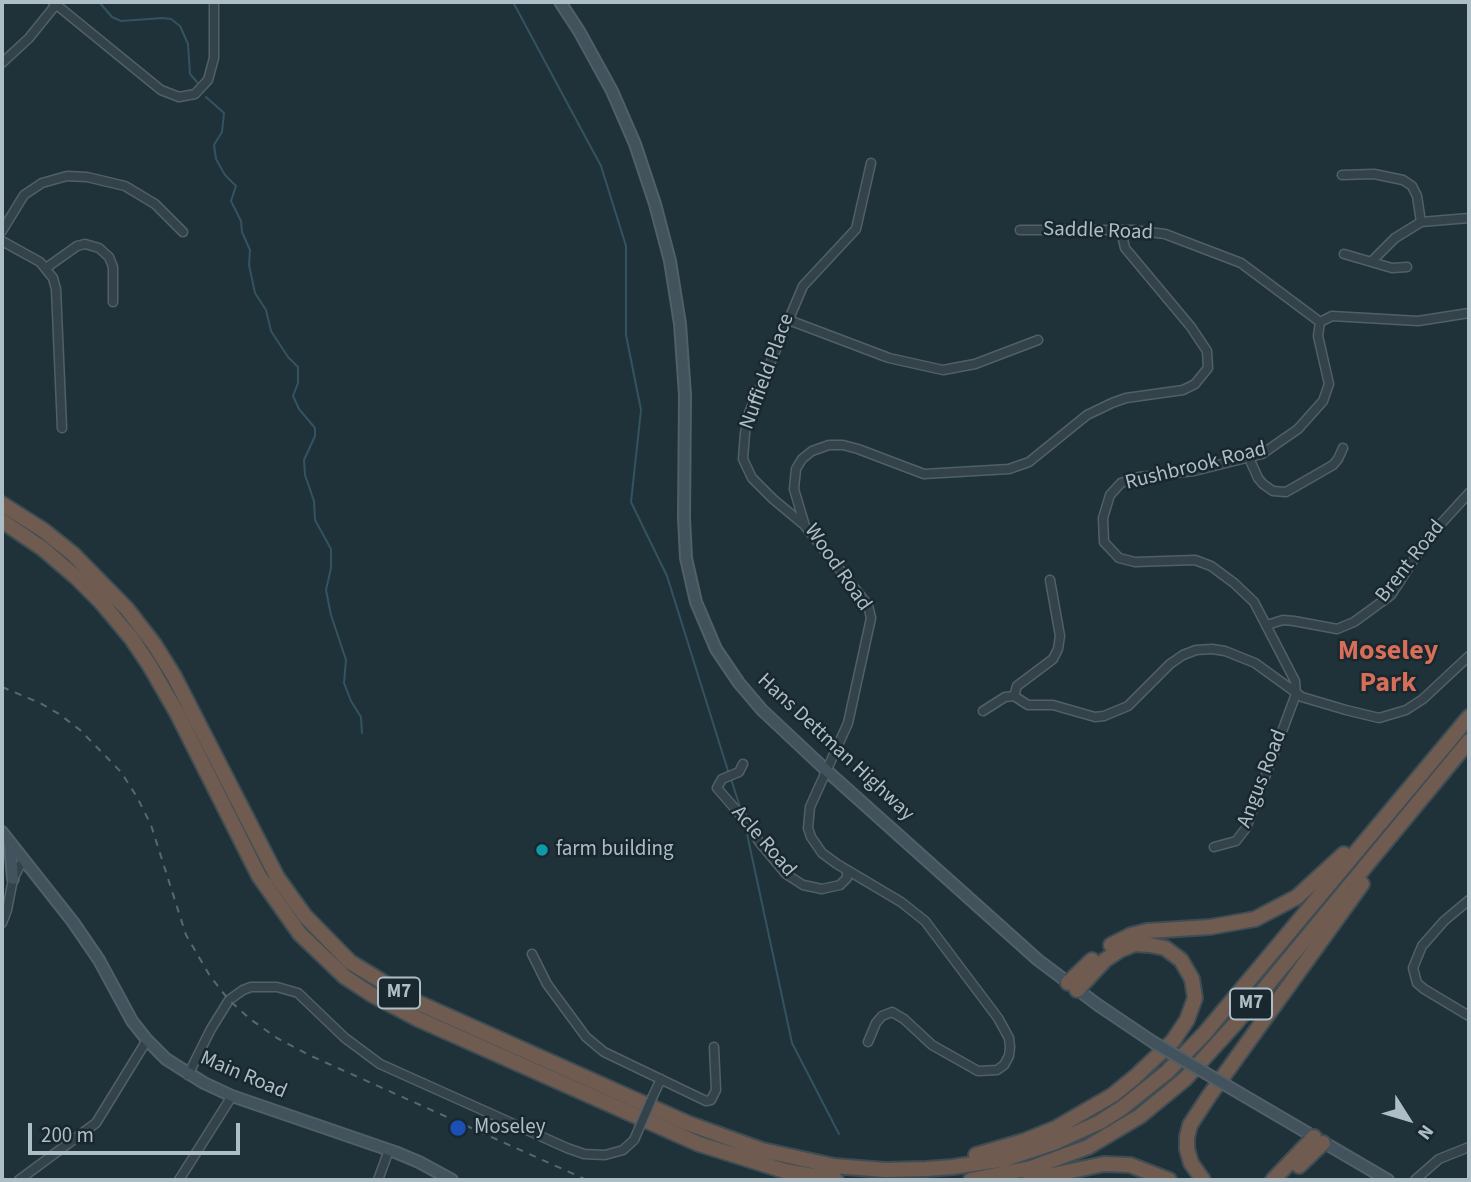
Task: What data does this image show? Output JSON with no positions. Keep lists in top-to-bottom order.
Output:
{
  "streets": {
    "highway": ["M7"],
    "street": [
      "Saddle Road",
      "Nuffield Place",
      "Rushbrook Road",
      "Brent Road",
      "Wood Road",
      "Hans Dettman Highway",
      "Angus Road",
      "Acle Road",
      "Main Road"
    ]
  },
  "crossings": [
    ["Saddle Road", "Rushbrook Road"],
    ["Saddle Road", "Wood Road"],
    ["Nuffield Place", "Wood Road"],
    ["Rushbrook Road", "Brent Road"],
    ["Rushbrook Road", "Angus Road"],
    ["Wood Road", "Hans Dettman Highway"],
    ["Wood Road", "Acle Road"]
  ],
  "districts": ["Moseley Park"],
  "places": ["farm building", "Moseley"],
  "scale_bar": "200 m",
  "north": "bottom right"
}
